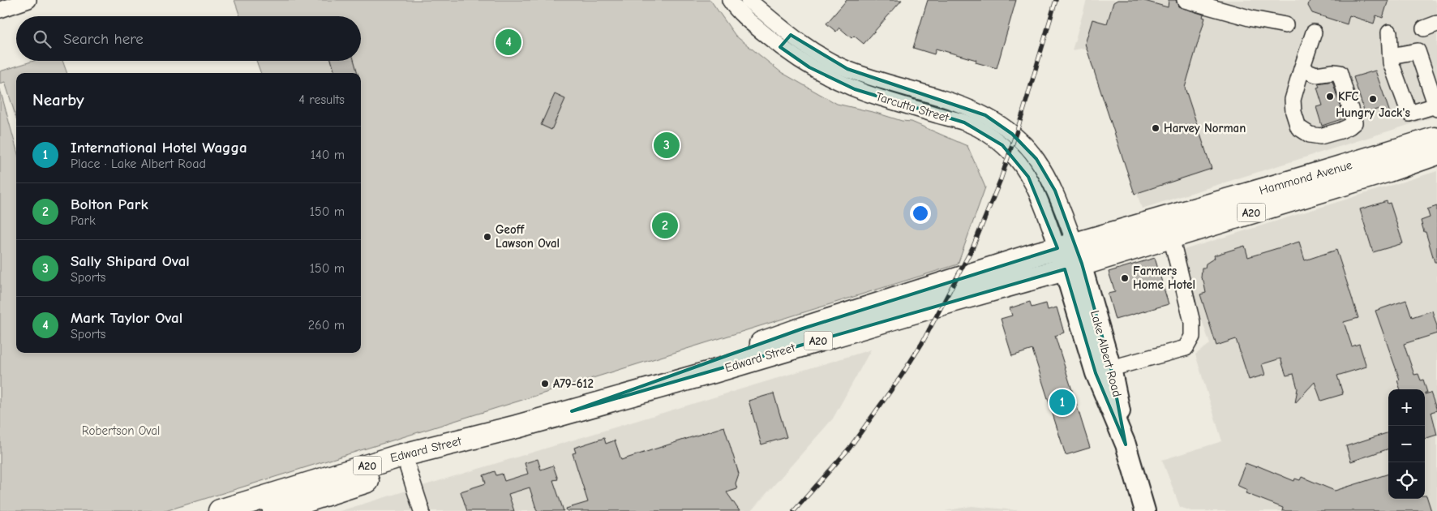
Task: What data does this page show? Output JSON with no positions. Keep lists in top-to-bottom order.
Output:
{
  "streets": {
    "highway": ["Hammond Avenue", "A20", "Edward Street"],
    "main road": ["Lake Albert Road"],
    "street": ["Tarcutta Street"]
  },
  "crossings": [
    ["Tarcutta Street", "Hammond Avenue"],
    ["Tarcutta Street", "Lake Albert Road"],
    ["Tarcutta Street", "Edward Street"],
    ["Hammond Avenue", "Lake Albert Road"],
    ["Hammond Avenue", "Edward Street"],
    ["Lake Albert Road", "Edward Street"]
  ],
  "parks": ["Robertson Oval"],
  "places": [
    "KFC",
    "Hungry Jack's",
    "Harvey Norman",
    "Geoff Lawson Oval",
    "Farmers Home Hotel",
    "A79-612"
  ],
  "page": {
    "search": "Search here",
    "pins": [
      "4",
      "3",
      "2",
      "1"
    ],
    "heading": ["Nearby", "4 results"],
    "list": [
      {
        "mark": "1",
        "name": "International Hotel Wagga",
        "note": "Place · Lake Albert Road",
        "value": "140 m"
      },
      {
        "mark": "2",
        "name": "Bolton Park",
        "note": "Park",
        "value": "150 m"
      },
      {
        "mark": "3",
        "name": "Sally Shipard Oval",
        "note": "Sports",
        "value": "150 m"
      },
      {
        "mark": "4",
        "name": "Mark Taylor Oval",
        "note": "Sports",
        "value": "260 m"
      }
    ],
    "map_buttons": ["+", "−"]
  }
}
